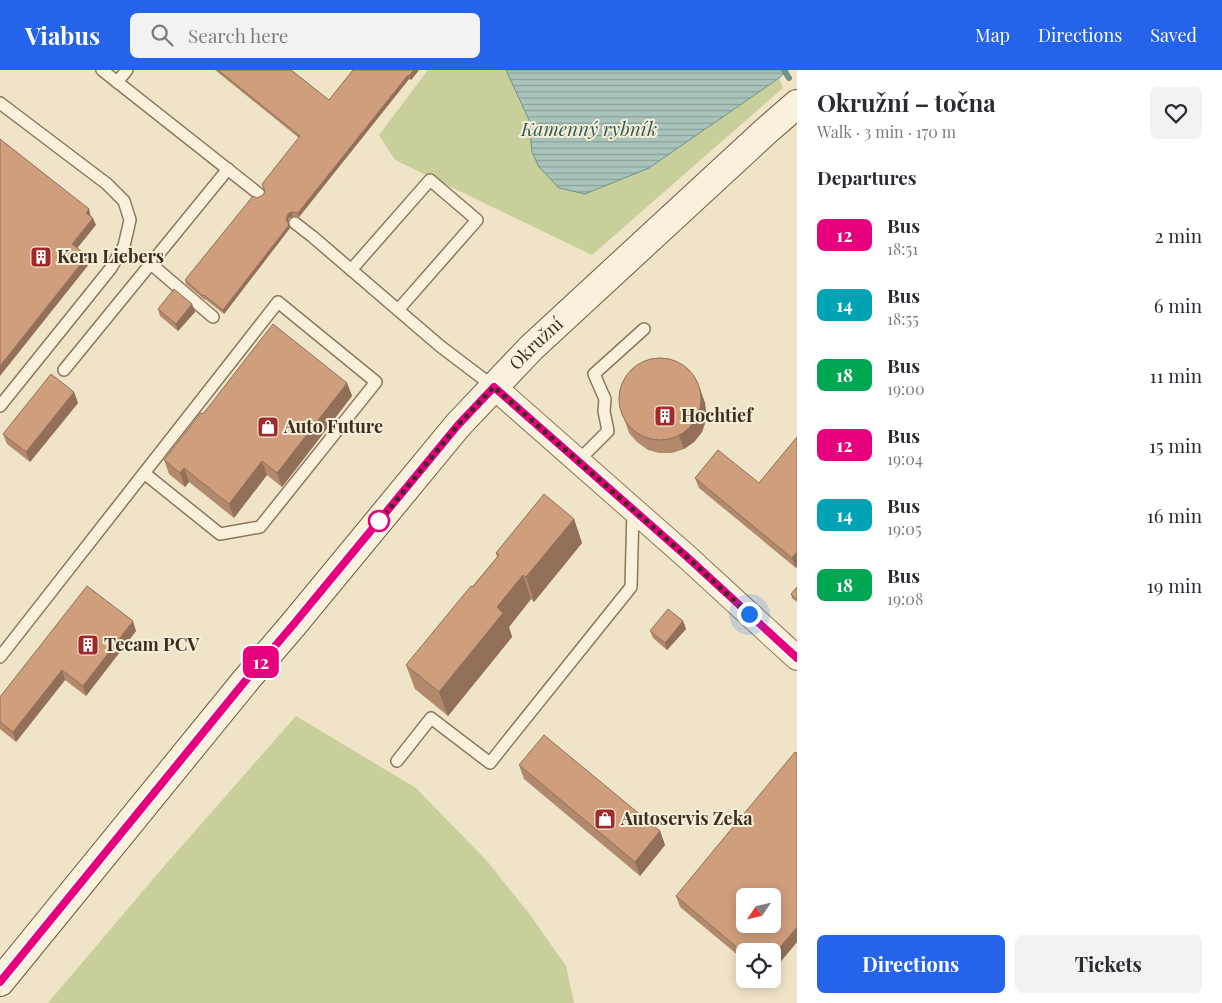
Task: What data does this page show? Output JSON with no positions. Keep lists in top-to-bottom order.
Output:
{
  "streets": {
    "main road": ["Okružní"]
  },
  "water": ["Kamenný rybník"],
  "places": {
    "building": ["Kern Liebers", "Hochtief", "Tecam PCV"],
    "shop": ["Auto Future", "Autoservis Zeka"]
  },
  "lines": ["bus line 12"],
  "north": "bottom left",
  "page": {
    "header": "Viabus",
    "search": "Search here",
    "nav": ["Map", "Directions", "Saved"],
    "on_map": "12",
    "heading": [
      ["Okružní – točna", "Walk · 3 min · 170 m"],
      "Departures"
    ],
    "list": [
      {
        "mark": "12",
        "name": "Bus",
        "note": "18:51",
        "value": "2 min"
      },
      {
        "mark": "14",
        "name": "Bus",
        "note": "18:55",
        "value": "6 min"
      },
      {
        "mark": "18",
        "name": "Bus",
        "note": "19:00",
        "value": "11 min"
      },
      {
        "mark": "12",
        "name": "Bus",
        "note": "19:04",
        "value": "15 min"
      },
      {
        "mark": "14",
        "name": "Bus",
        "note": "19:05",
        "value": "16 min"
      },
      {
        "mark": "18",
        "name": "Bus",
        "note": "19:08",
        "value": "19 min"
      }
    ],
    "buttons": ["Directions", "Tickets"]
  }
}
